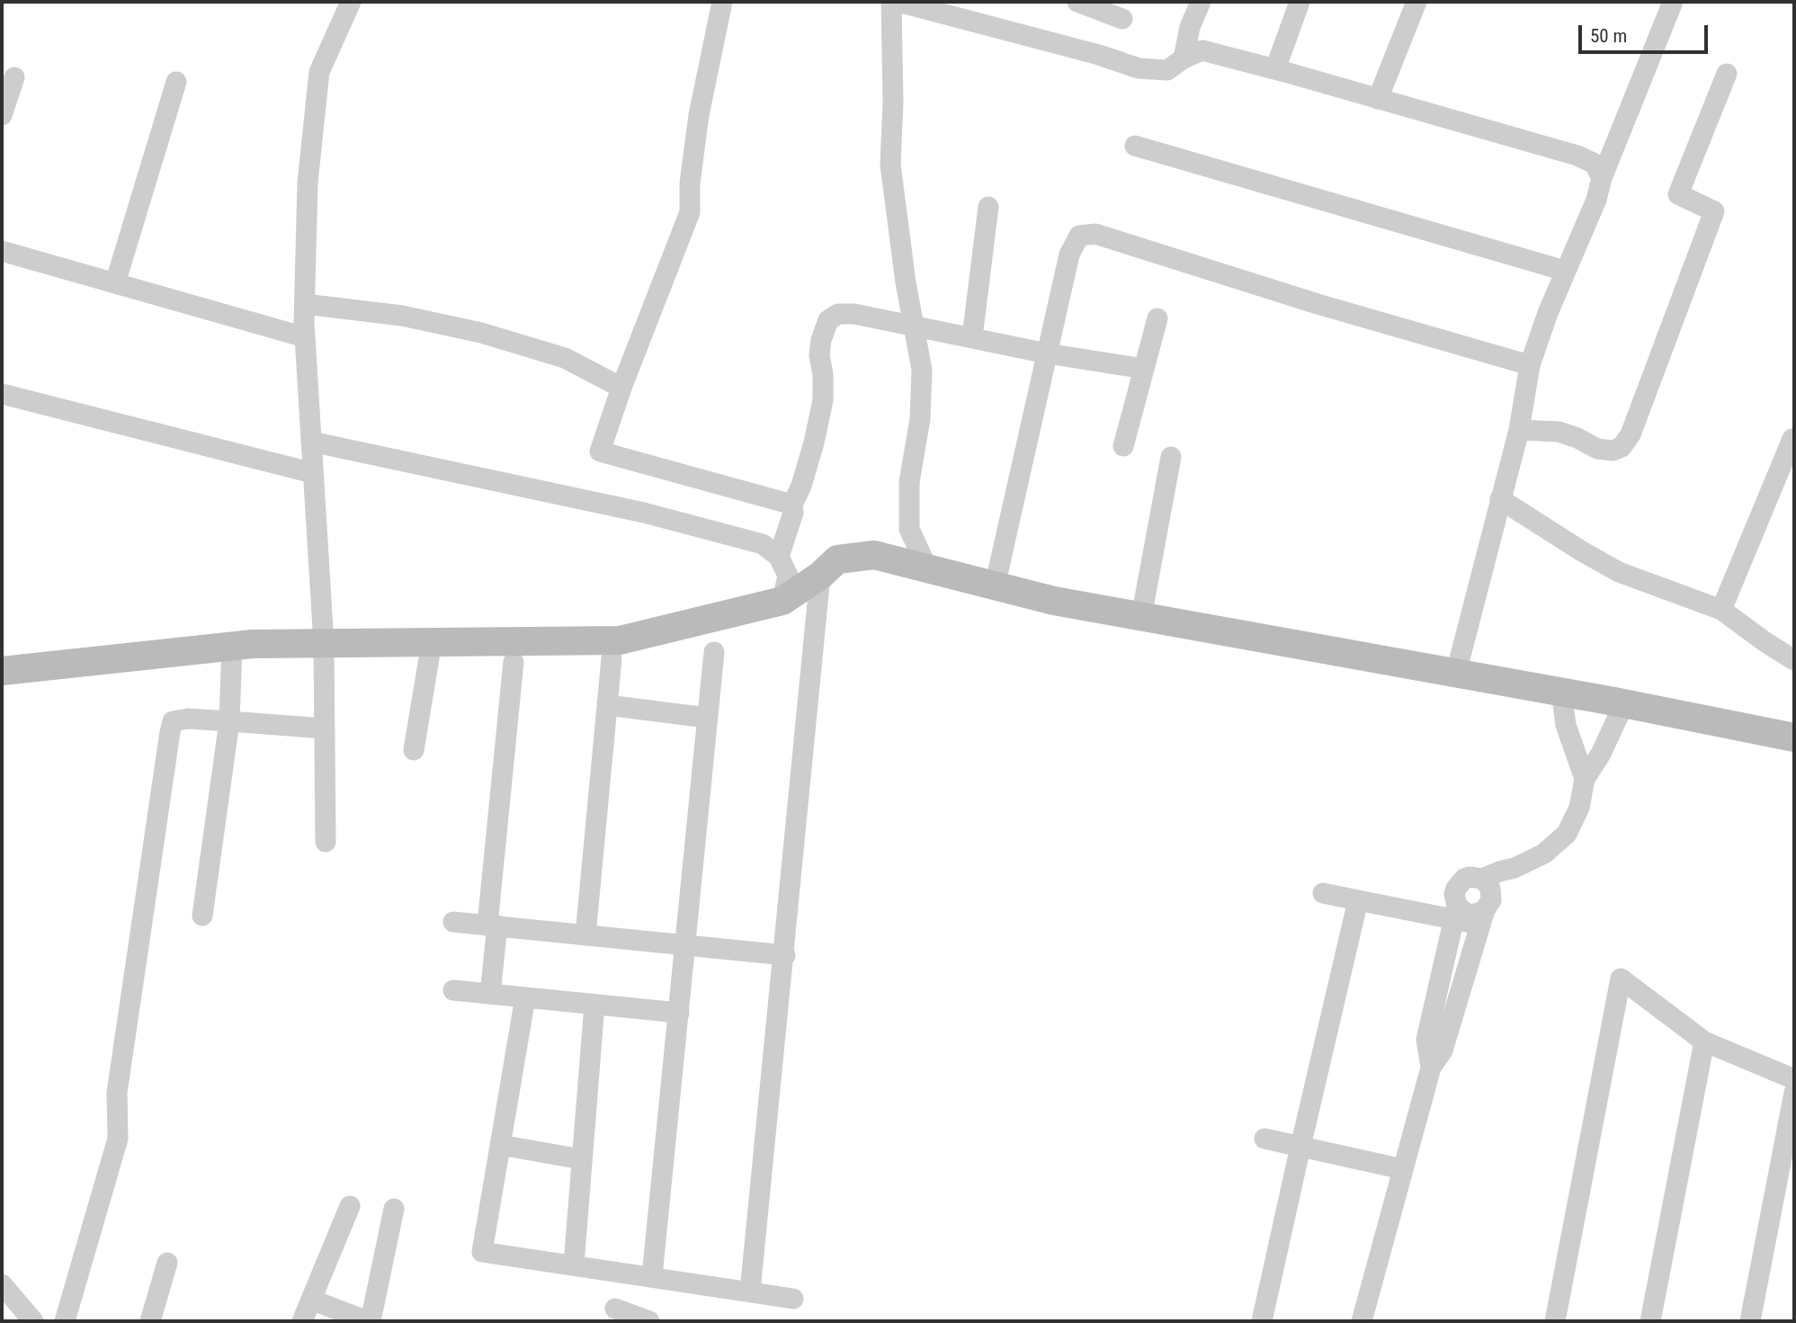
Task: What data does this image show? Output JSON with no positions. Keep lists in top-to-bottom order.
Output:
{
  "scale_bar": "50 m"
}
